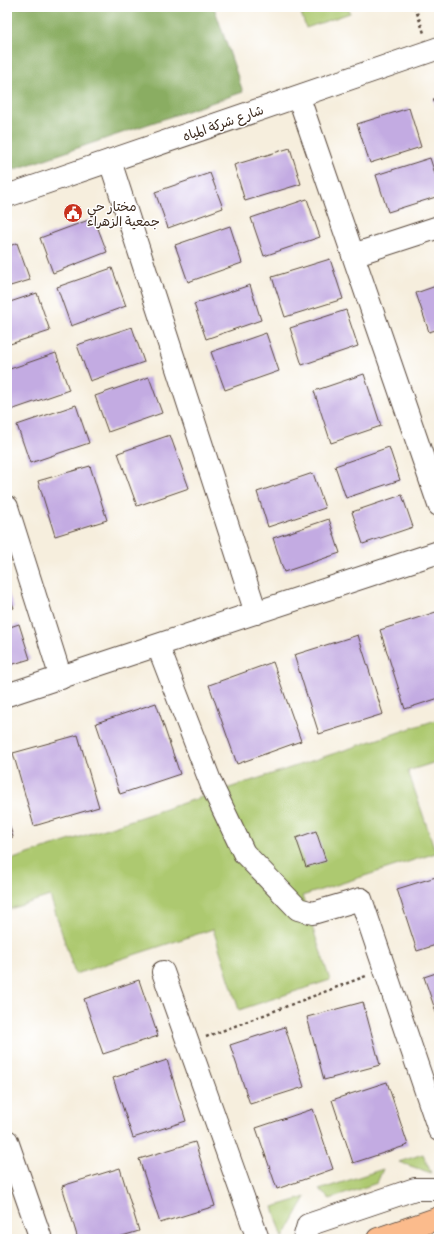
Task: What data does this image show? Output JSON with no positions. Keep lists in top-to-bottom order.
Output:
{
  "streets": {
    "street": ["شارع شركة المياه"]
  },
  "places": {
    "public building": ["مختار حي جمعية الزهراء"]
  }
}
